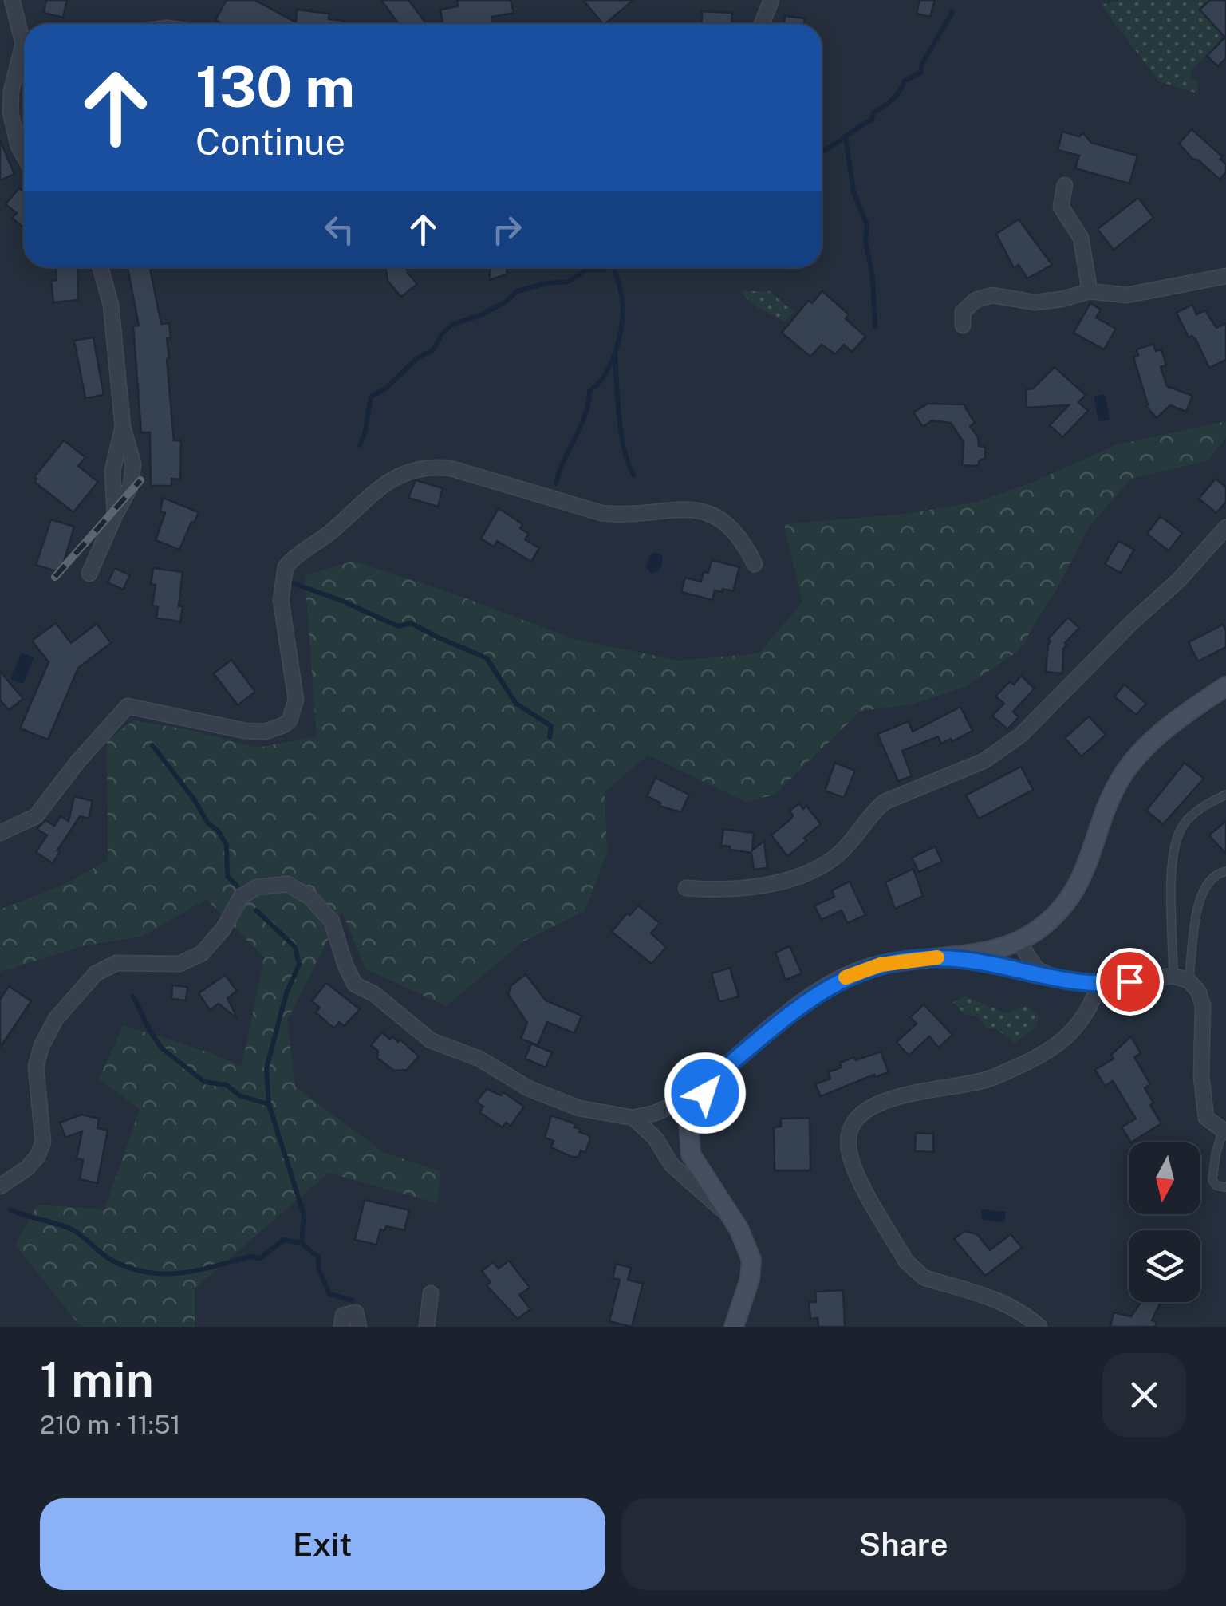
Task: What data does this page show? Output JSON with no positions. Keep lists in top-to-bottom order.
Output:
{
  "north": "bottom",
  "page": {
    "turn": ["130 m", "Continue"],
    "heading": ["1 min", "210 m · 11:51"],
    "buttons": ["Exit", "Share"]
  }
}
